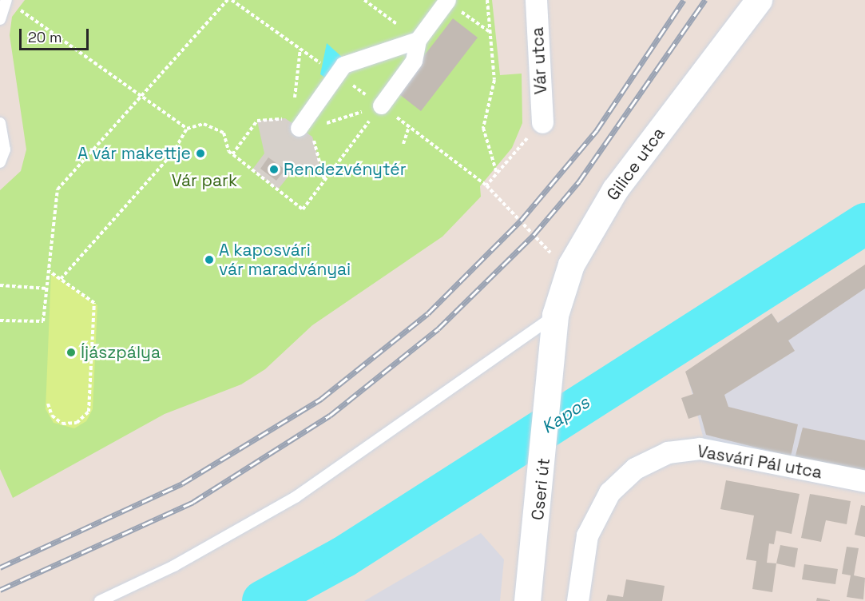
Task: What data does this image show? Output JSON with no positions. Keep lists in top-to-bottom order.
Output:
{
  "streets": {
    "street": [
      "Vár utca",
      "Gilice utca",
      "Vasvári Pál utca",
      "Cseri út"
    ]
  },
  "crossings": [
    ["Gilice utca", "Cseri út"]
  ],
  "water": ["Kapos"],
  "parks": ["Vár park"],
  "places": [
    "A vár makettje",
    "Rendezvénytér",
    "A kaposvári vár maradványai",
    "Íjászpálya"
  ],
  "scale_bar": "20 m"
}
